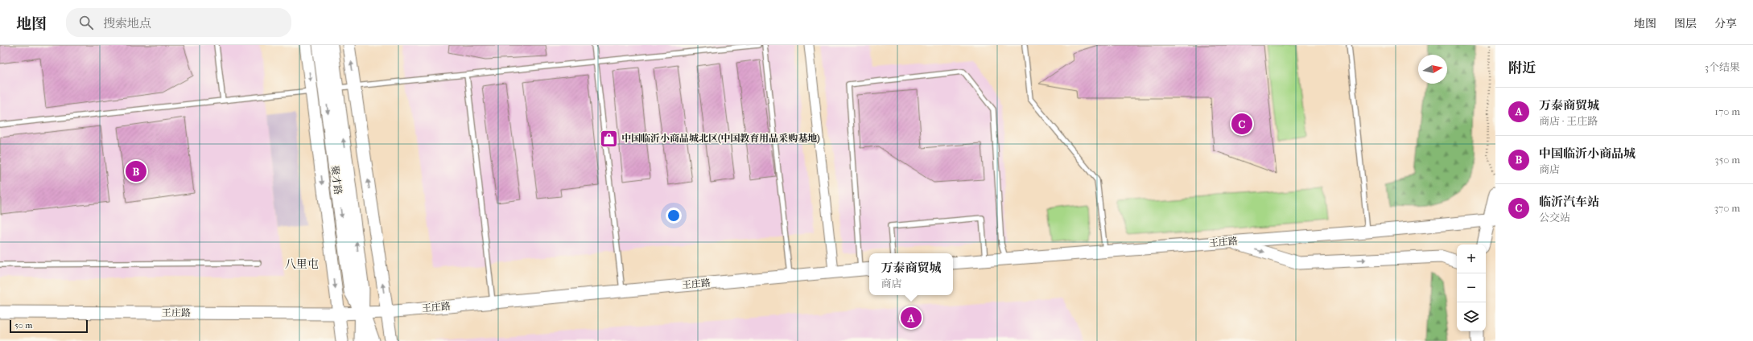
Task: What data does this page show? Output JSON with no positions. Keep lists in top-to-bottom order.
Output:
{
  "streets": {
    "main road": ["聚才路"],
    "street": ["王庄路"]
  },
  "crossings": [
    ["聚才路", "王庄路"]
  ],
  "districts": ["八里屯"],
  "places": {
    "shop": ["中国临沂小商品城北区(中国教育用品采购基地)"]
  },
  "scale_bar": "50 m",
  "north": "right",
  "page": {
    "header": "地图",
    "search": "搜索地点",
    "nav": ["地图", "图层", "分享"],
    "heading": ["附近", "3个结果"],
    "list": [
      {
        "mark": "A",
        "name": "万泰商贸城",
        "note": "商店 · 王庄路",
        "value": "170 m"
      },
      {
        "mark": "B",
        "name": "中国临沂小商品城",
        "note": "商店",
        "value": "350 m"
      },
      {
        "mark": "C",
        "name": "临沂汽车站",
        "note": "公交站",
        "value": "370 m"
      }
    ],
    "pins": ["C", "B", "A"],
    "map_buttons": ["+", "−"],
    "popup": ["万泰商贸城", "商店"],
    "scale": "50 m"
  }
}
